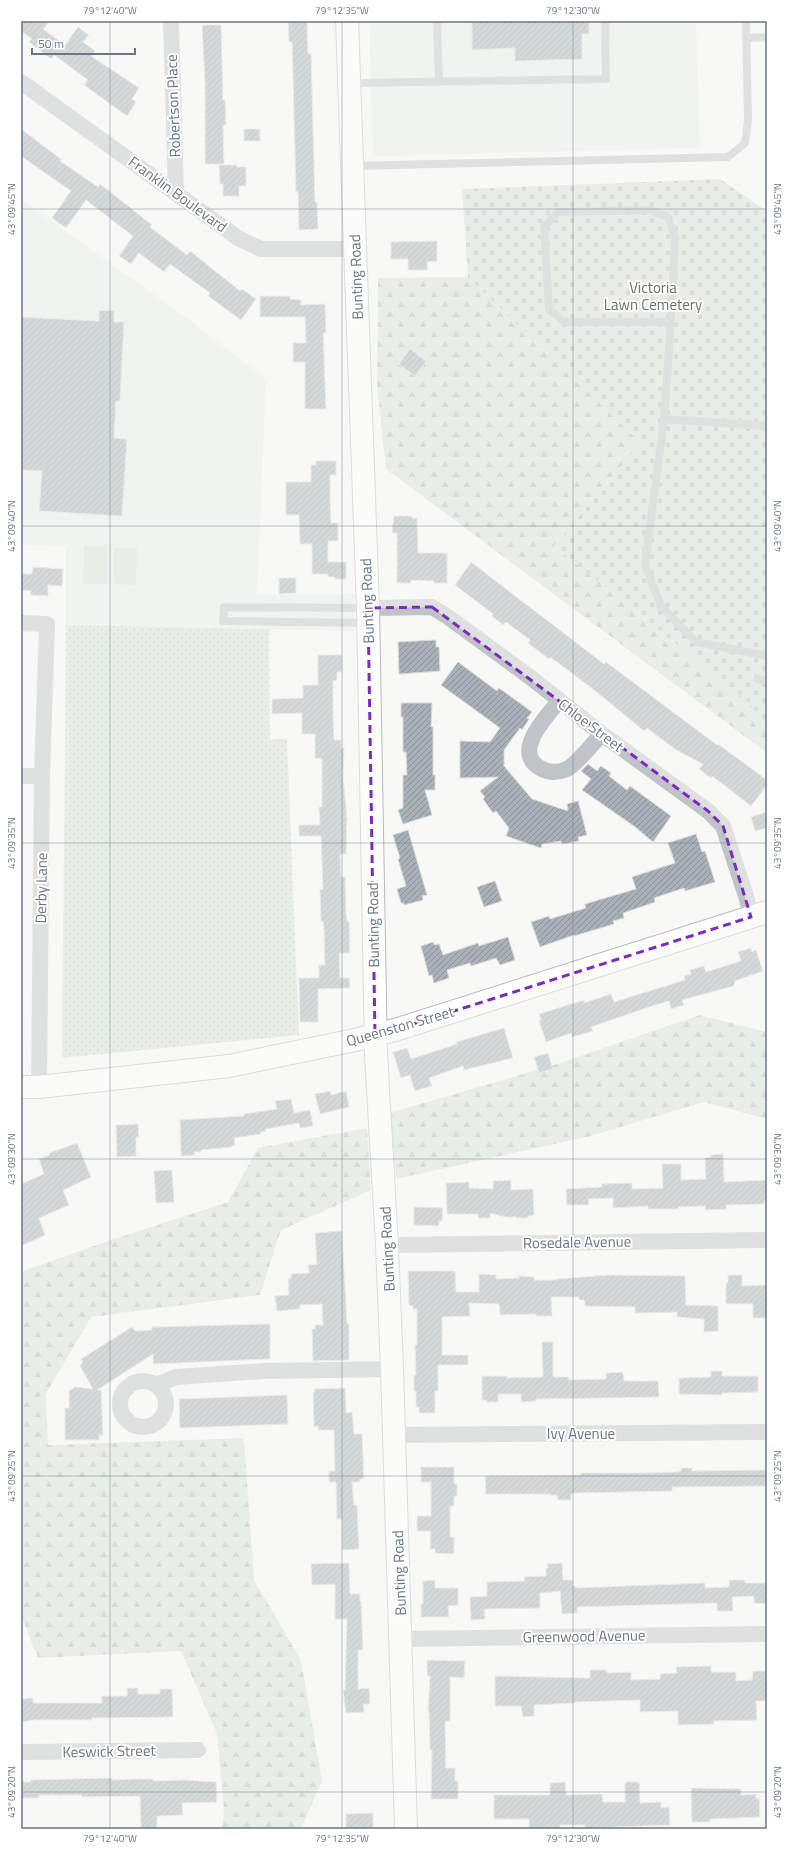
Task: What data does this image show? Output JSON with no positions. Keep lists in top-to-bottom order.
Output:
{
  "streets": {
    "main road": ["Bunting Road", "Queenston Street"],
    "street": [
      "Robertson Place",
      "Franklin Boulevard",
      "Chloe Street",
      "Derby Lane",
      "Rosedale Avenue",
      "Ivy Avenue",
      "Greenwood Avenue",
      "Keswick Street"
    ]
  },
  "crossings": [
    ["Robertson Place", "Franklin Boulevard"],
    ["Franklin Boulevard", "Bunting Road"],
    ["Bunting Road", "Chloe Street"],
    ["Bunting Road", "Queenston Street"],
    ["Bunting Road", "Rosedale Avenue"],
    ["Bunting Road", "Ivy Avenue"],
    ["Bunting Road", "Greenwood Avenue"],
    ["Chloe Street", "Queenston Street"],
    ["Derby Lane", "Queenston Street"]
  ],
  "parks": ["Victoria Lawn Cemetery"],
  "scale_bar": "50 m",
  "coordinates": [
    "79°12'40\"W",
    "79°12'35\"W",
    "79°12'30\"W",
    "43°09'45\"N",
    "43°09'40\"N",
    "43°09'35\"N",
    "43°09'30\"N",
    "43°09'25\"N",
    "43°09'20\"N"
  ]
}
